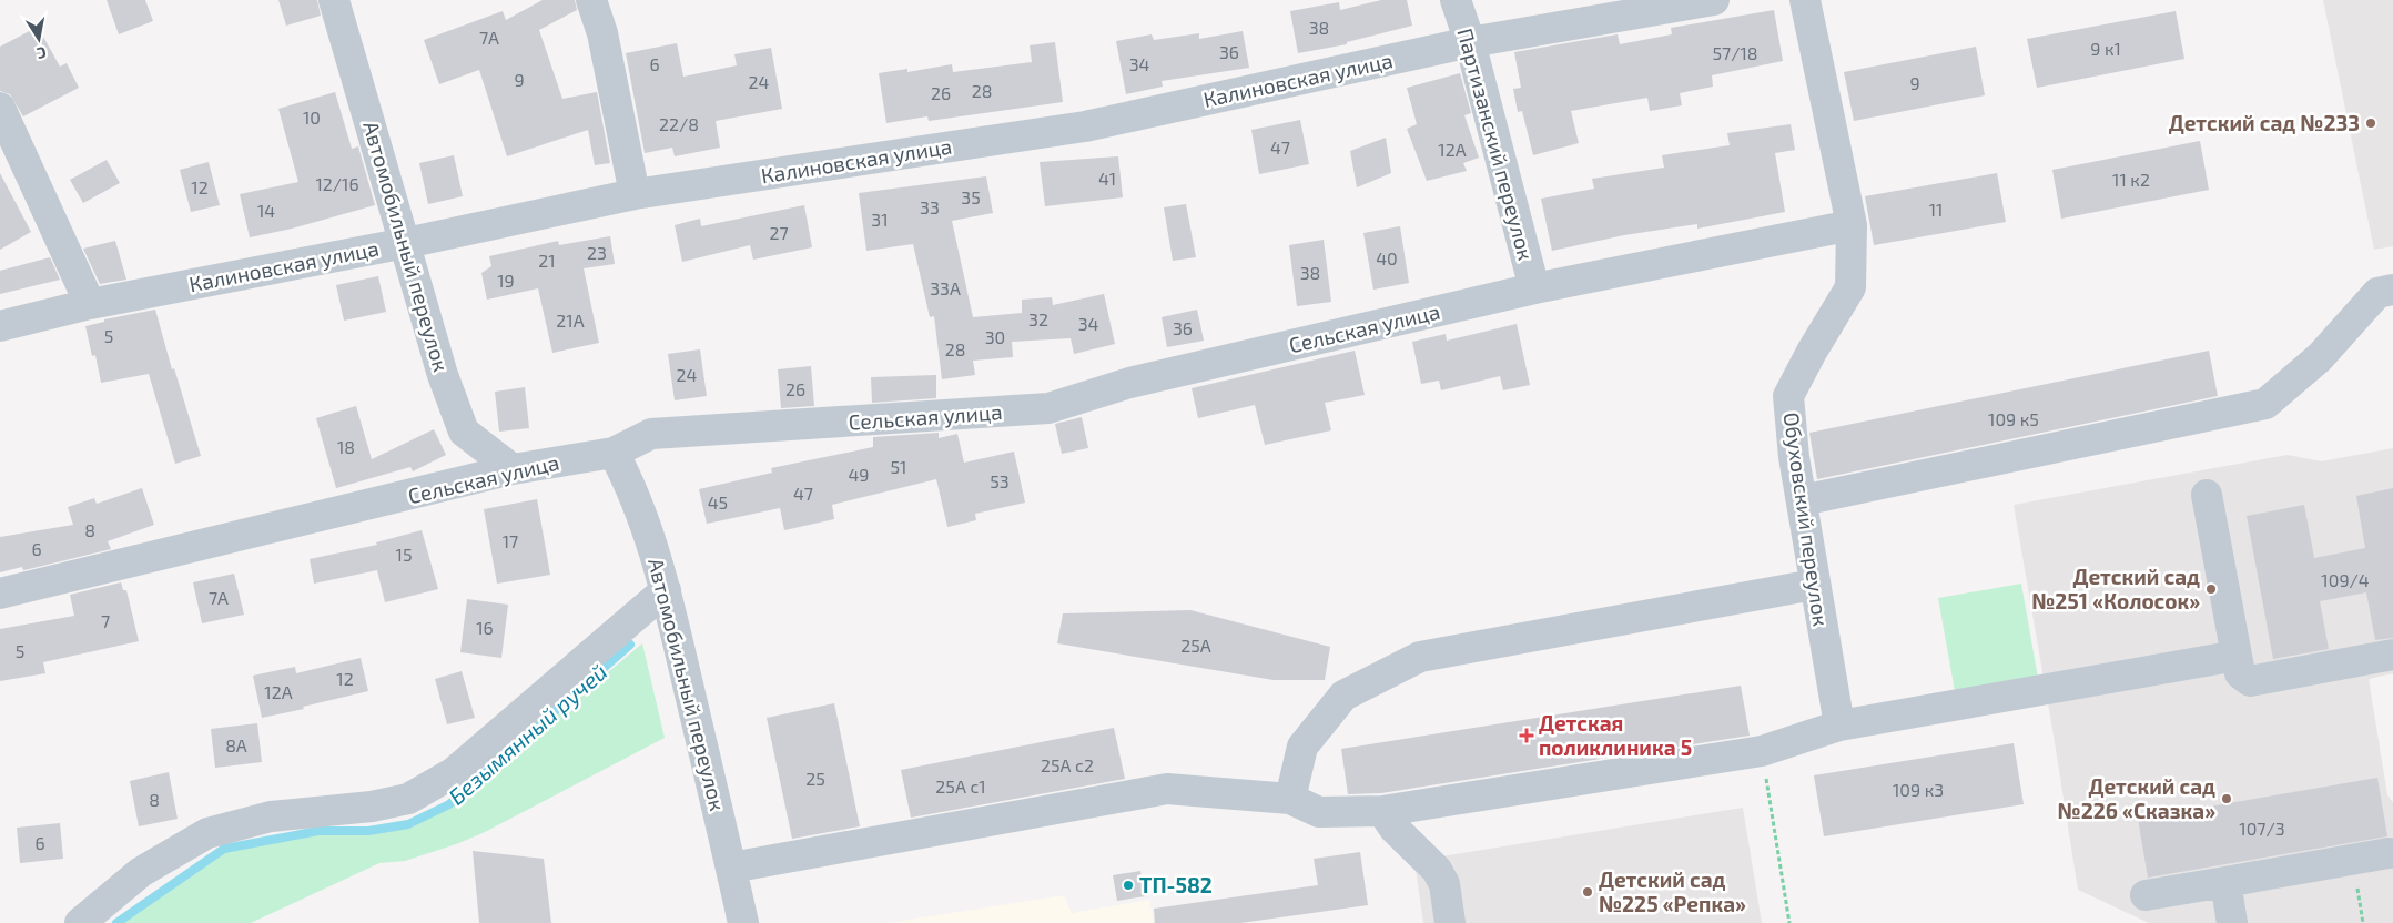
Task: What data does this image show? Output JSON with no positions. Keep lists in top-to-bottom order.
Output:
{
  "streets": {
    "street": [
      "Калиновская улица",
      "Партизанский переулок",
      "Автомобильный переулок",
      "Сельская улица",
      "Обуховский переулок"
    ]
  },
  "crossings": [
    ["Калиновская улица", "Партизанский переулок"],
    ["Калиновская улица", "Автомобильный переулок"],
    ["Партизанский переулок", "Сельская улица"],
    ["Автомобильный переулок", "Сельская улица"],
    ["Сельская улица", "Обуховский переулок"]
  ],
  "water": ["Безымянный ручей"],
  "places": {
    "other": [
      "Детский сад №233",
      "Детский сад №251 «Колосок»",
      "Детский сад №226 «Сказка»",
      "ТП-582",
      "Детский сад №225 «Репка»"
    ],
    "health": ["Детская поликлиника 5"]
  },
  "house_numbers": [
    "38",
    "7А",
    "9 к1",
    "36",
    "57/18",
    "6",
    "34",
    "9",
    "24",
    "9",
    "28",
    "26",
    "10",
    "22/8",
    "47",
    "12А",
    "41",
    "11 к2",
    "12/16",
    "12",
    "35",
    "33",
    "11",
    "14",
    "31",
    "27",
    "23",
    "40",
    "21",
    "38",
    "19",
    "33А",
    "32",
    "21А",
    "34",
    "36",
    "5",
    "30",
    "28",
    "24",
    "26",
    "109 к5",
    "18",
    "51",
    "49",
    "53",
    "47",
    "45",
    "8",
    "17",
    "6",
    "15",
    "109/4",
    "7А",
    "7",
    "16",
    "25А",
    "5",
    "12",
    "12А",
    "8А",
    "25А с2",
    "25",
    "25А с1",
    "109 к3",
    "8",
    "107/3",
    "6"
  ],
  "north": "bottom"
}
